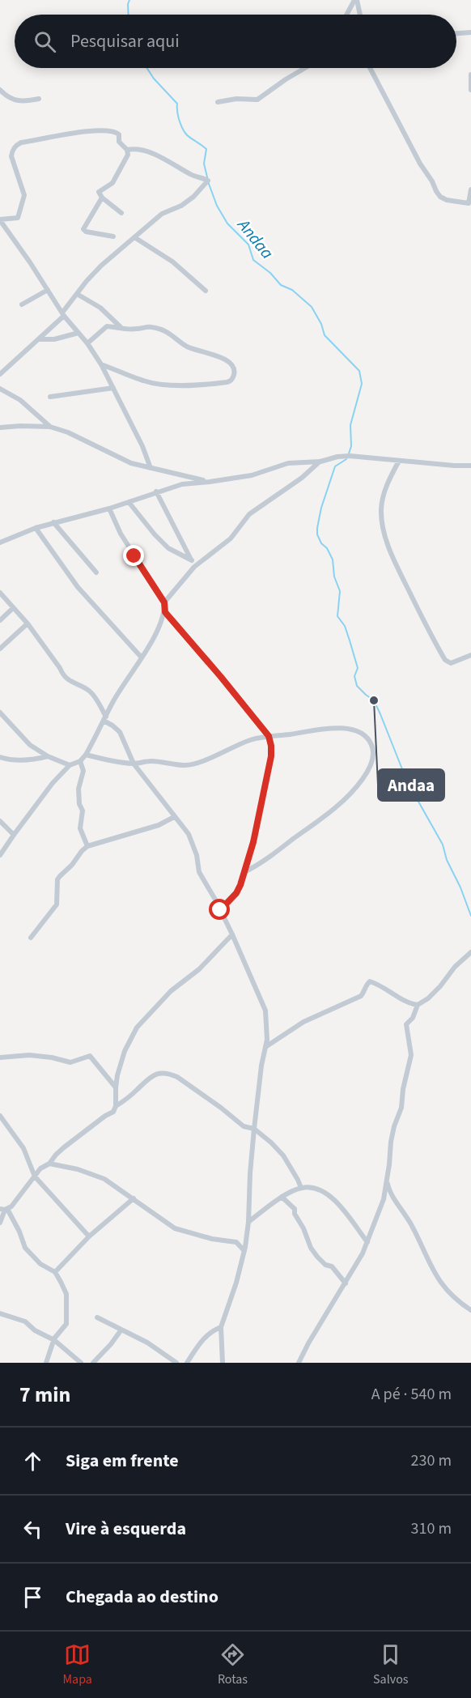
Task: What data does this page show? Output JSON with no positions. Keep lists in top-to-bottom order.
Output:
{
  "water": ["Andaa"],
  "places": ["Andaa"],
  "page": {
    "search": "Pesquisar aqui",
    "heading": ["7 min", "A pé · 540 m"],
    "list": [
      ["Siga em frente", "230 m"],
      ["Vire à esquerda", "310 m"],
      "Chegada ao destino"
    ],
    "nav": ["Mapa", "Rotas", "Salvos"]
  }
}
